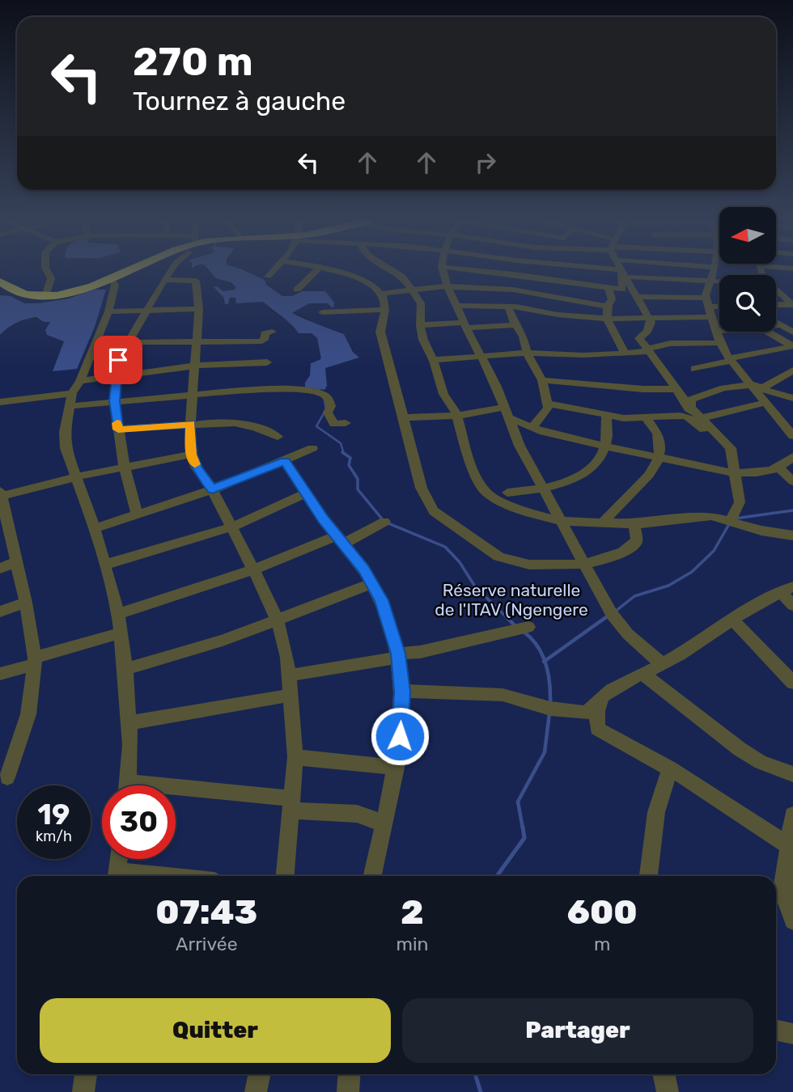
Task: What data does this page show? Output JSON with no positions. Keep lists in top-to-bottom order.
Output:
{
  "parks": ["Réserve naturelle de l'ITAV (Ngengere"],
  "north": "left",
  "page": {
    "turn": ["270 m", "Tournez à gauche"],
    "speed": "19 km/h",
    "limit": "30",
    "eta": [
      "07:43",
      "Arrivée",
      "2",
      "min",
      "600",
      "m"
    ],
    "buttons": ["Quitter", "Partager"]
  }
}
